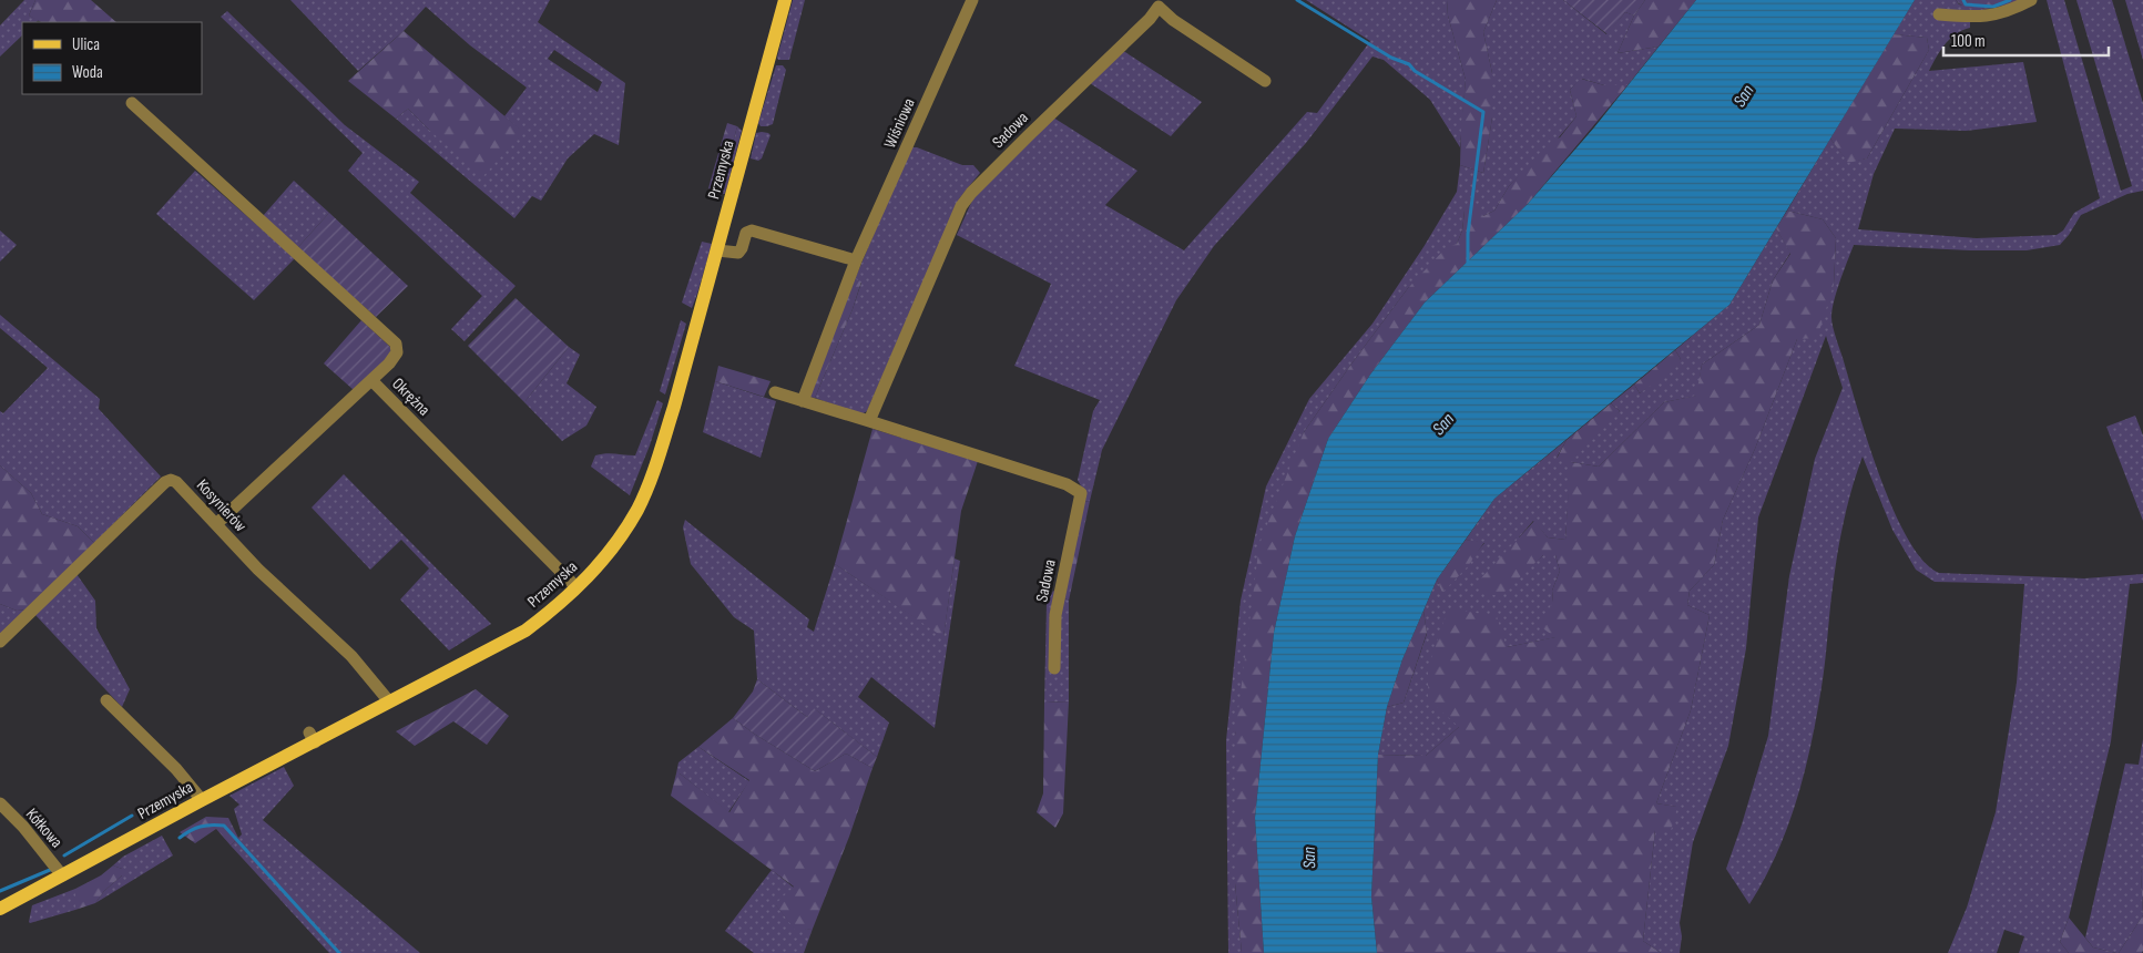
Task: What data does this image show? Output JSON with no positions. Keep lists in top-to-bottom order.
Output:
{
  "streets": {
    "main road": ["Przemyska"],
    "street": [
      "Wiśniowa",
      "Sadowa",
      "Okrężna",
      "Kosynierów",
      "Kółkowa"
    ]
  },
  "crossings": [
    ["Wiśniowa", "Sadowa"],
    ["Przemyska", "Okrężna"],
    ["Przemyska", "Kosynierów"],
    ["Przemyska", "Kółkowa"],
    ["Okrężna", "Kosynierów"]
  ],
  "water": ["San"],
  "legend": ["Ulica", "Woda"],
  "scale_bar": "100 m"
}
